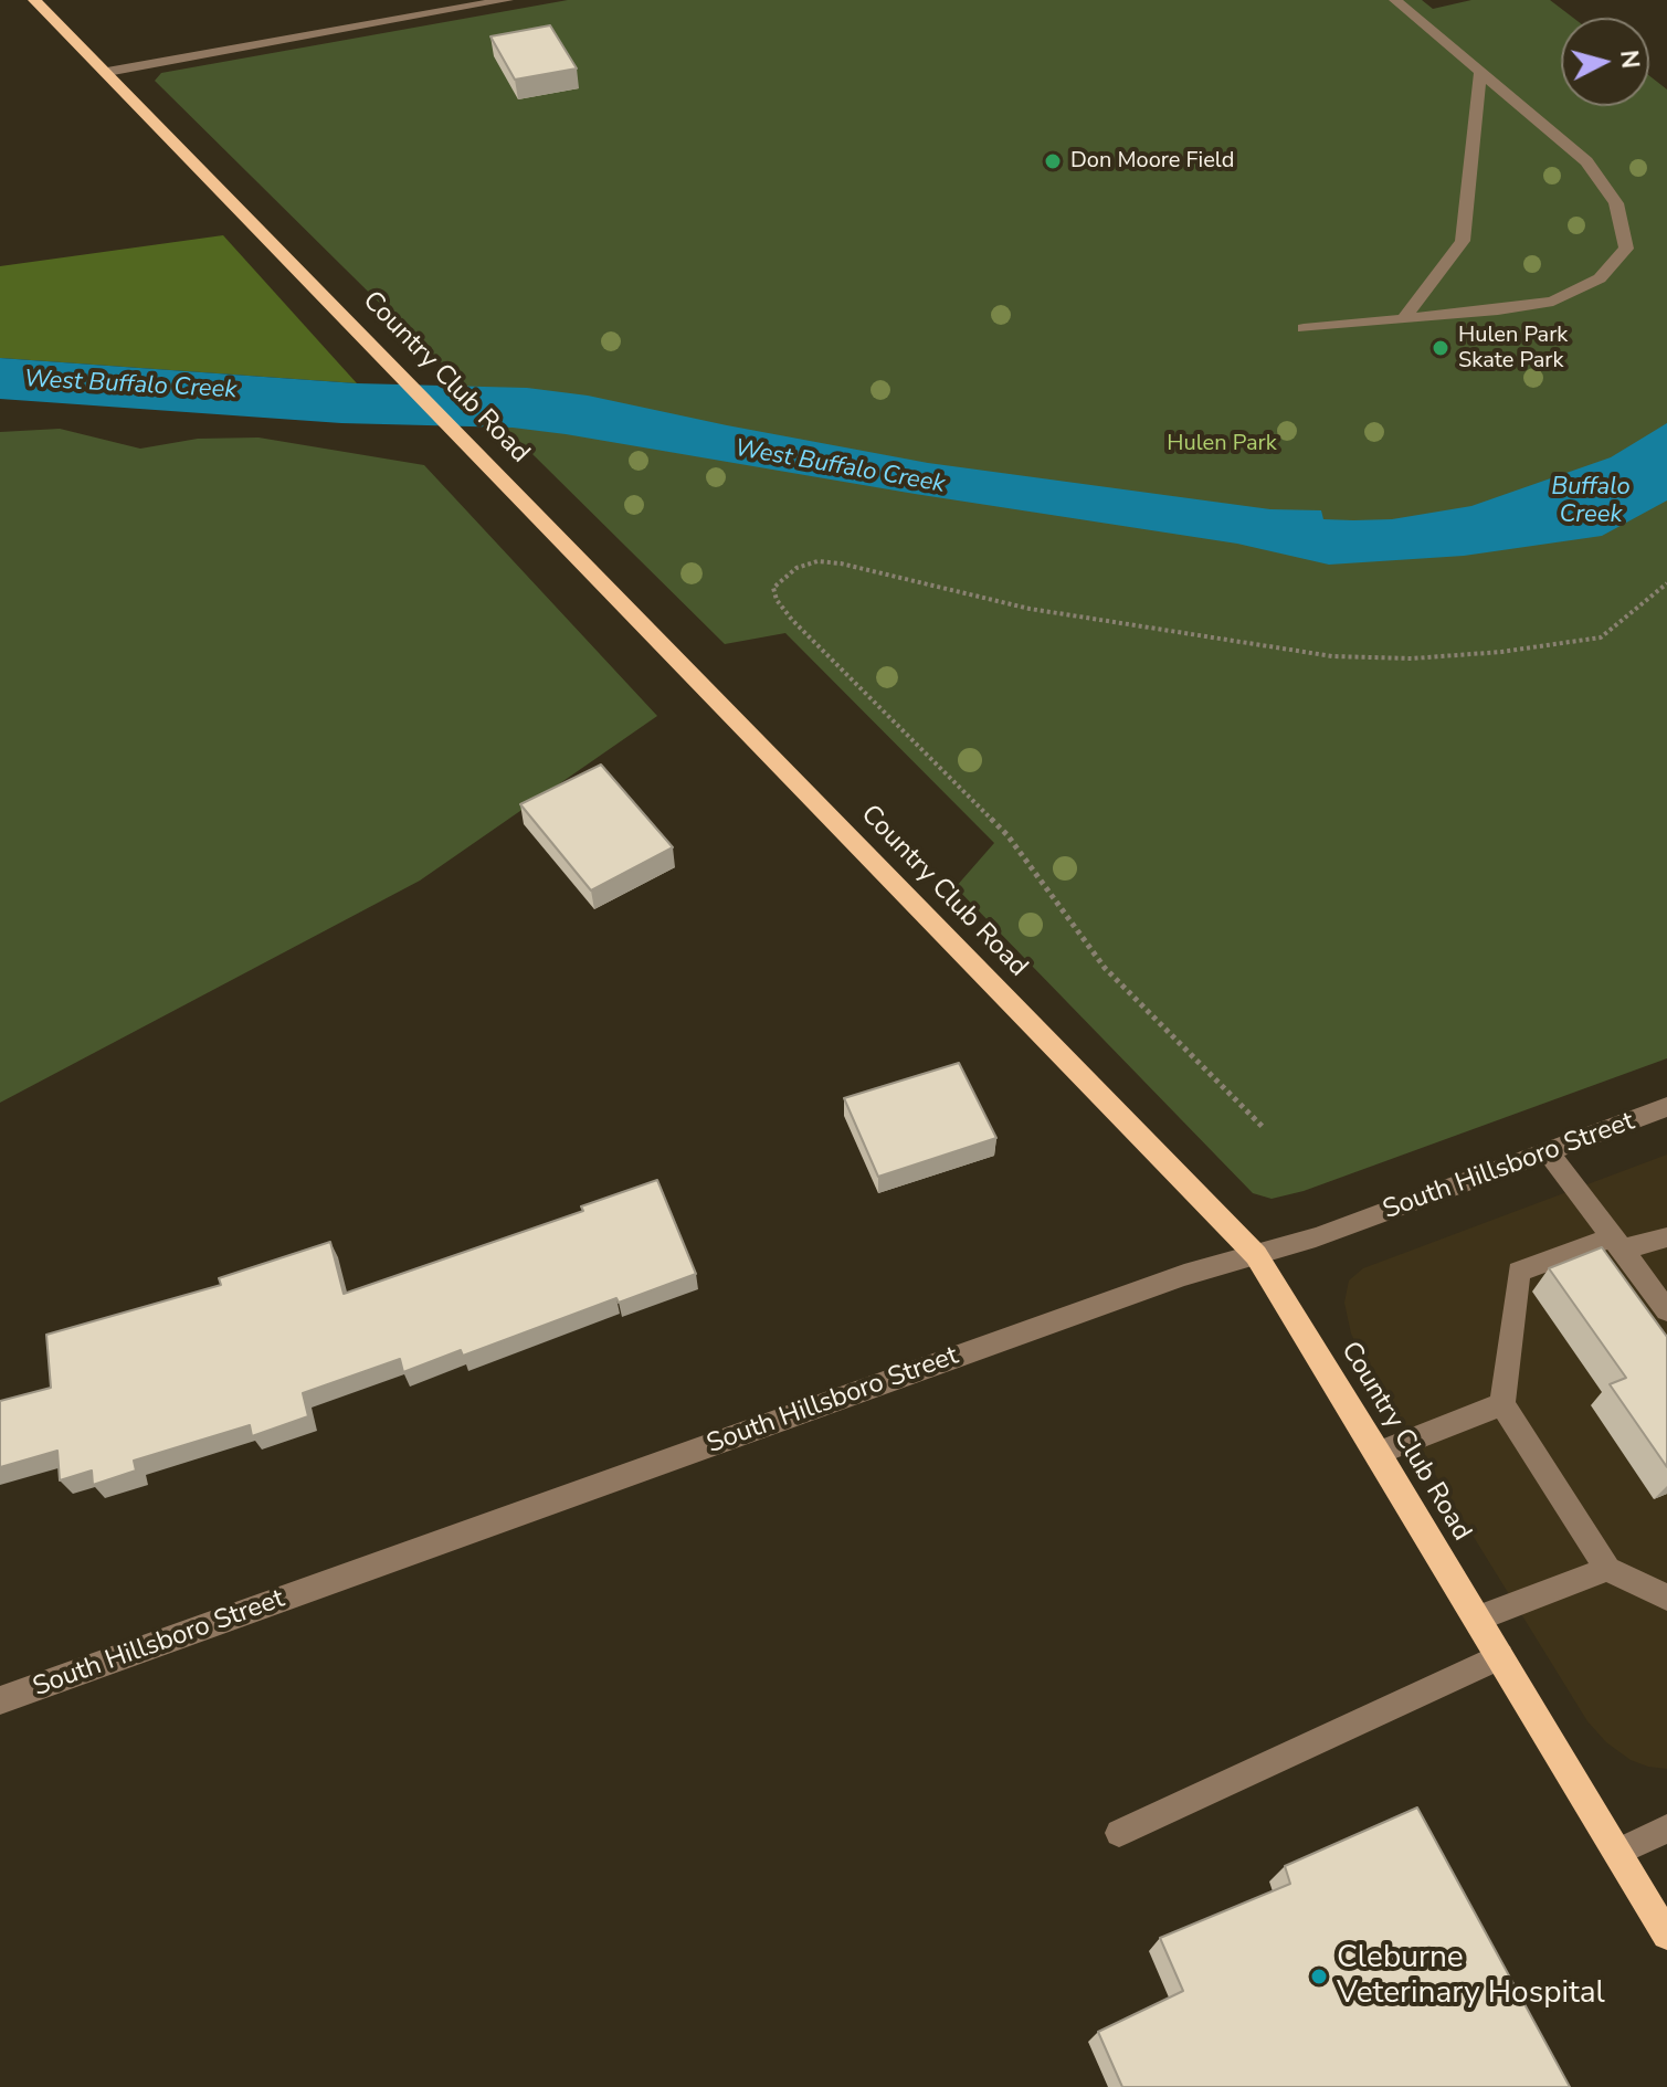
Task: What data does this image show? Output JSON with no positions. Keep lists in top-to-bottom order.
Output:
{
  "streets": {
    "main road": ["Country Club Road"],
    "street": ["South Hillsboro Street"]
  },
  "crossings": [
    ["Country Club Road", "South Hillsboro Street"]
  ],
  "water": ["West Buffalo Creek", "Buffalo Creek"],
  "parks": ["Hulen Park"],
  "places": ["Don Moore Field", "Hulen Park Skate Park", "Cleburne Veterinary Hospital"],
  "north": "right"
}
